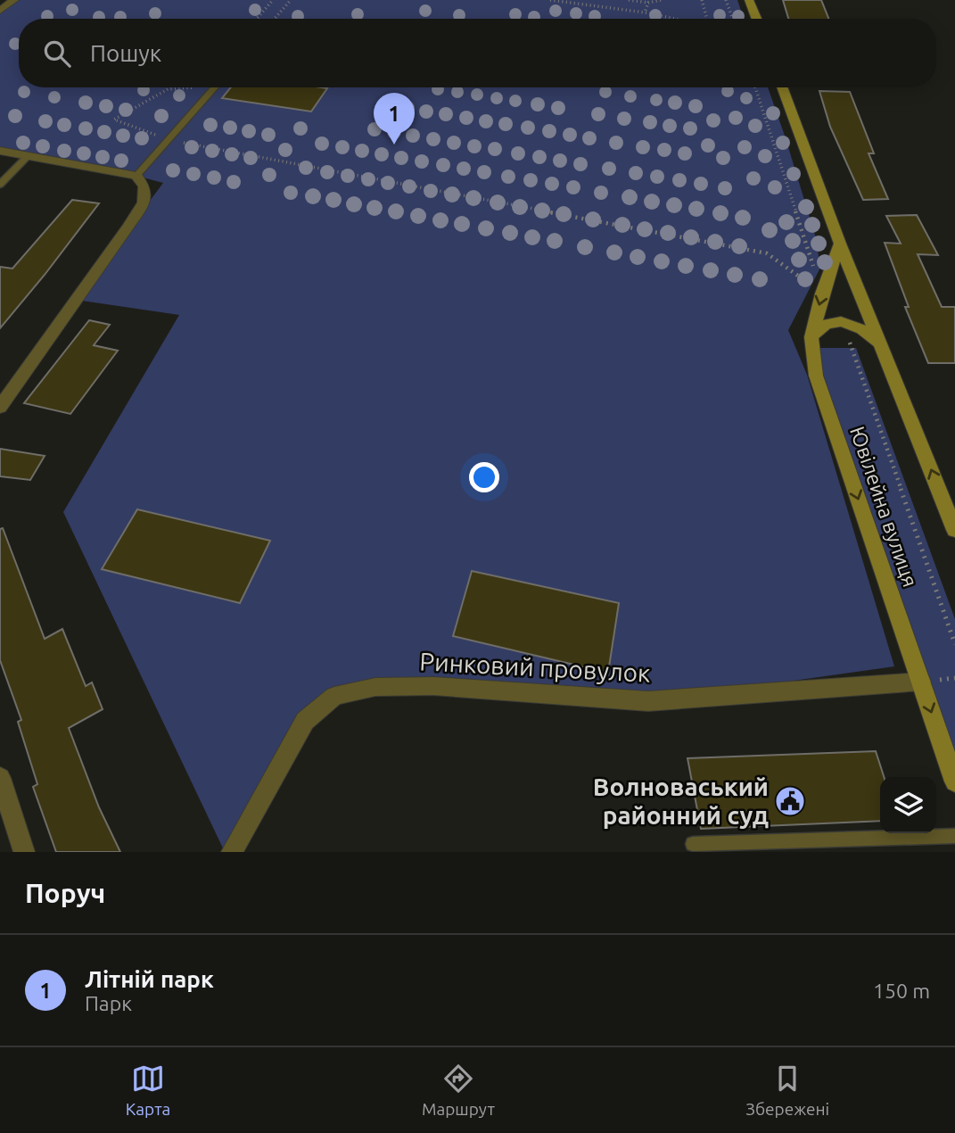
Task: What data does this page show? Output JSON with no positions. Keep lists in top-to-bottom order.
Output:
{
  "streets": {
    "street": ["Ювілейна вулиця", "Ринковий провулок"]
  },
  "crossings": [
    ["Ювілейна вулиця", "Ринковий провулок"]
  ],
  "places": {
    "public building": ["Волноваський районний суд"]
  },
  "page": {
    "search": "Пошук",
    "pins": "1",
    "heading": "Поруч",
    "list": [
      {
        "mark": "1",
        "name": "Літній парк",
        "note": "Парк",
        "value": "150 m"
      }
    ],
    "nav": ["Карта", "Маршрут", "Збережені"]
  }
}
